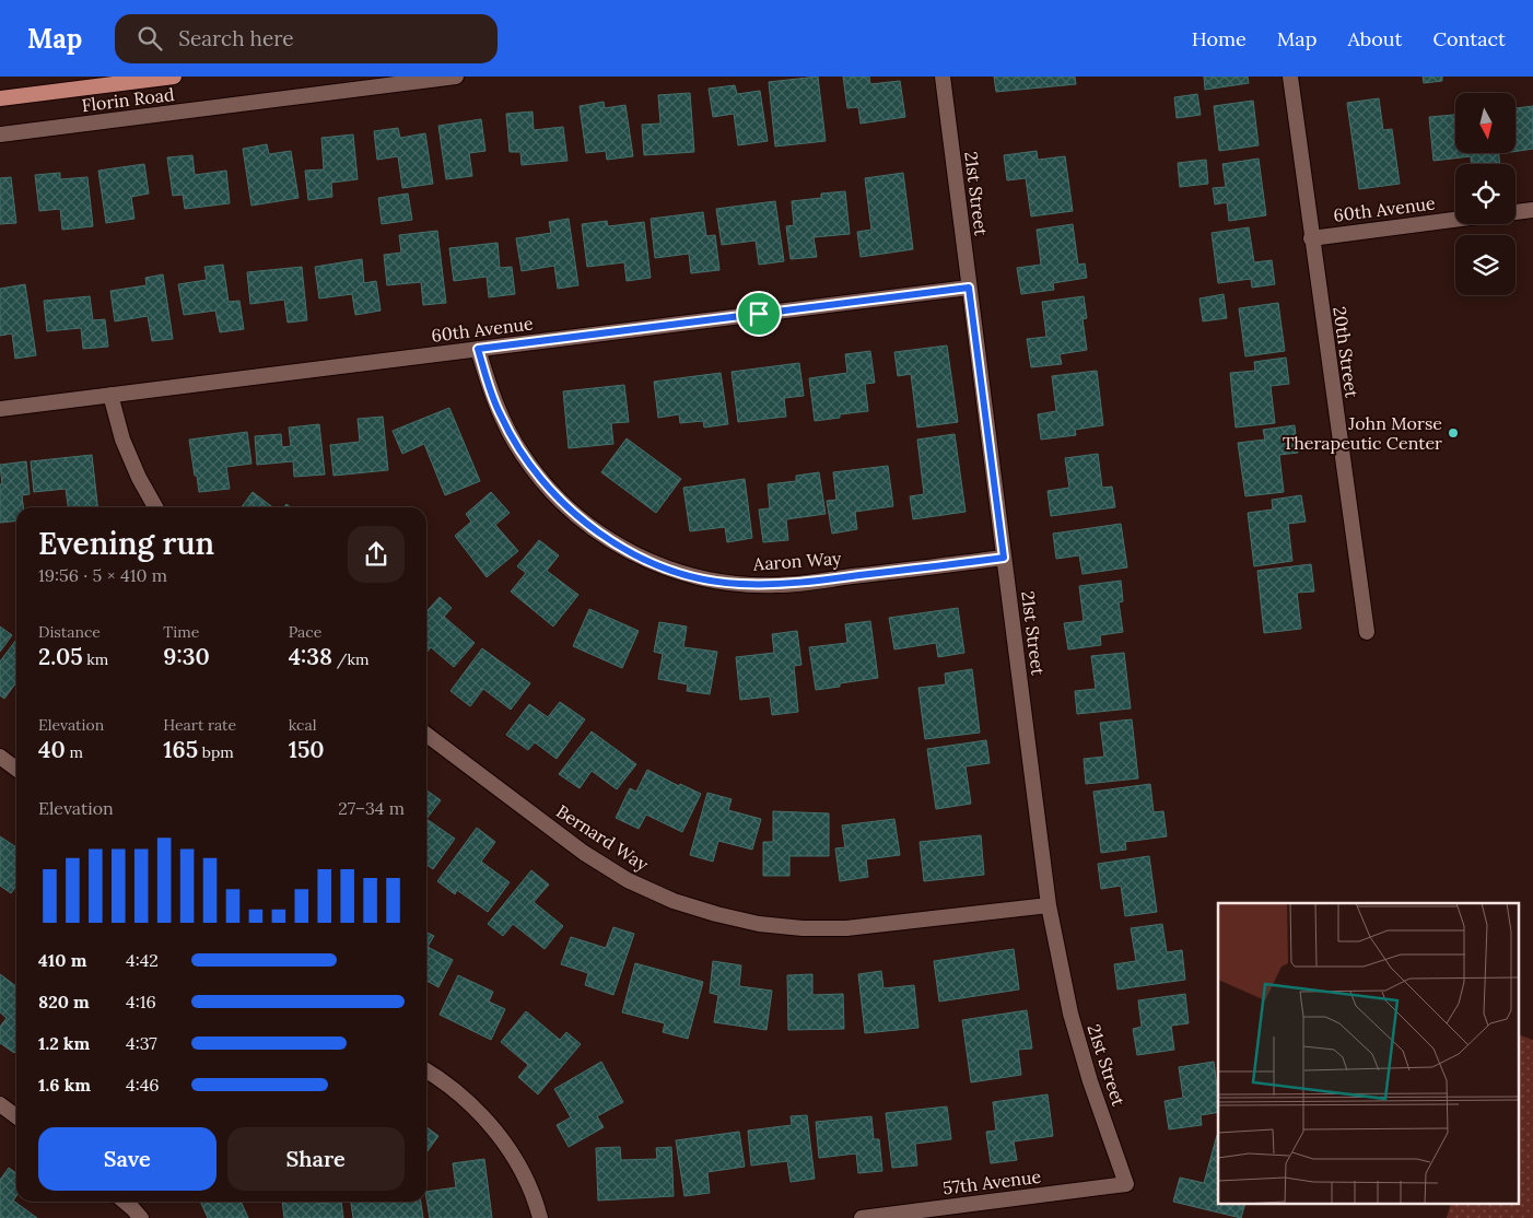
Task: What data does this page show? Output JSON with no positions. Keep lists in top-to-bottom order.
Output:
{
  "streets": {
    "main road": ["Florin Road"],
    "street": [
      "21st Street",
      "60th Avenue",
      "20th Street",
      "Aaron Way",
      "Bernard Way",
      "57th Avenue"
    ]
  },
  "crossings": [
    ["21st Street", "60th Avenue"],
    ["21st Street", "Aaron Way"],
    ["21st Street", "Bernard Way"],
    ["21st Street", "57th Avenue"],
    ["60th Avenue", "20th Street"],
    ["60th Avenue", "Aaron Way"]
  ],
  "places": ["John Morse Therapeutic Center"],
  "north": "bottom",
  "page": {
    "header": "Map",
    "search": "Search here",
    "nav": [
      "Home",
      "Map",
      "About",
      "Contact"
    ],
    "heading": ["Evening run", "19:56 · 5 × 410 m"],
    "stats": [
      ["Distance", "2.05 km"],
      ["Time", "9:30"],
      ["Pace", "4:38 /km"],
      ["Elevation", "40 m"],
      ["Heart rate", "165 bpm"],
      ["kcal", "150"]
    ],
    "chart": ["Elevation", "27–34 m"],
    "list": [
      {
        "name": "410 m",
        "note": "4:42"
      },
      {
        "name": "820 m",
        "note": "4:16"
      },
      {
        "name": "1.2 km",
        "note": "4:37"
      },
      {
        "name": "1.6 km",
        "note": "4:46"
      }
    ],
    "buttons": ["Save", "Share"]
  }
}
